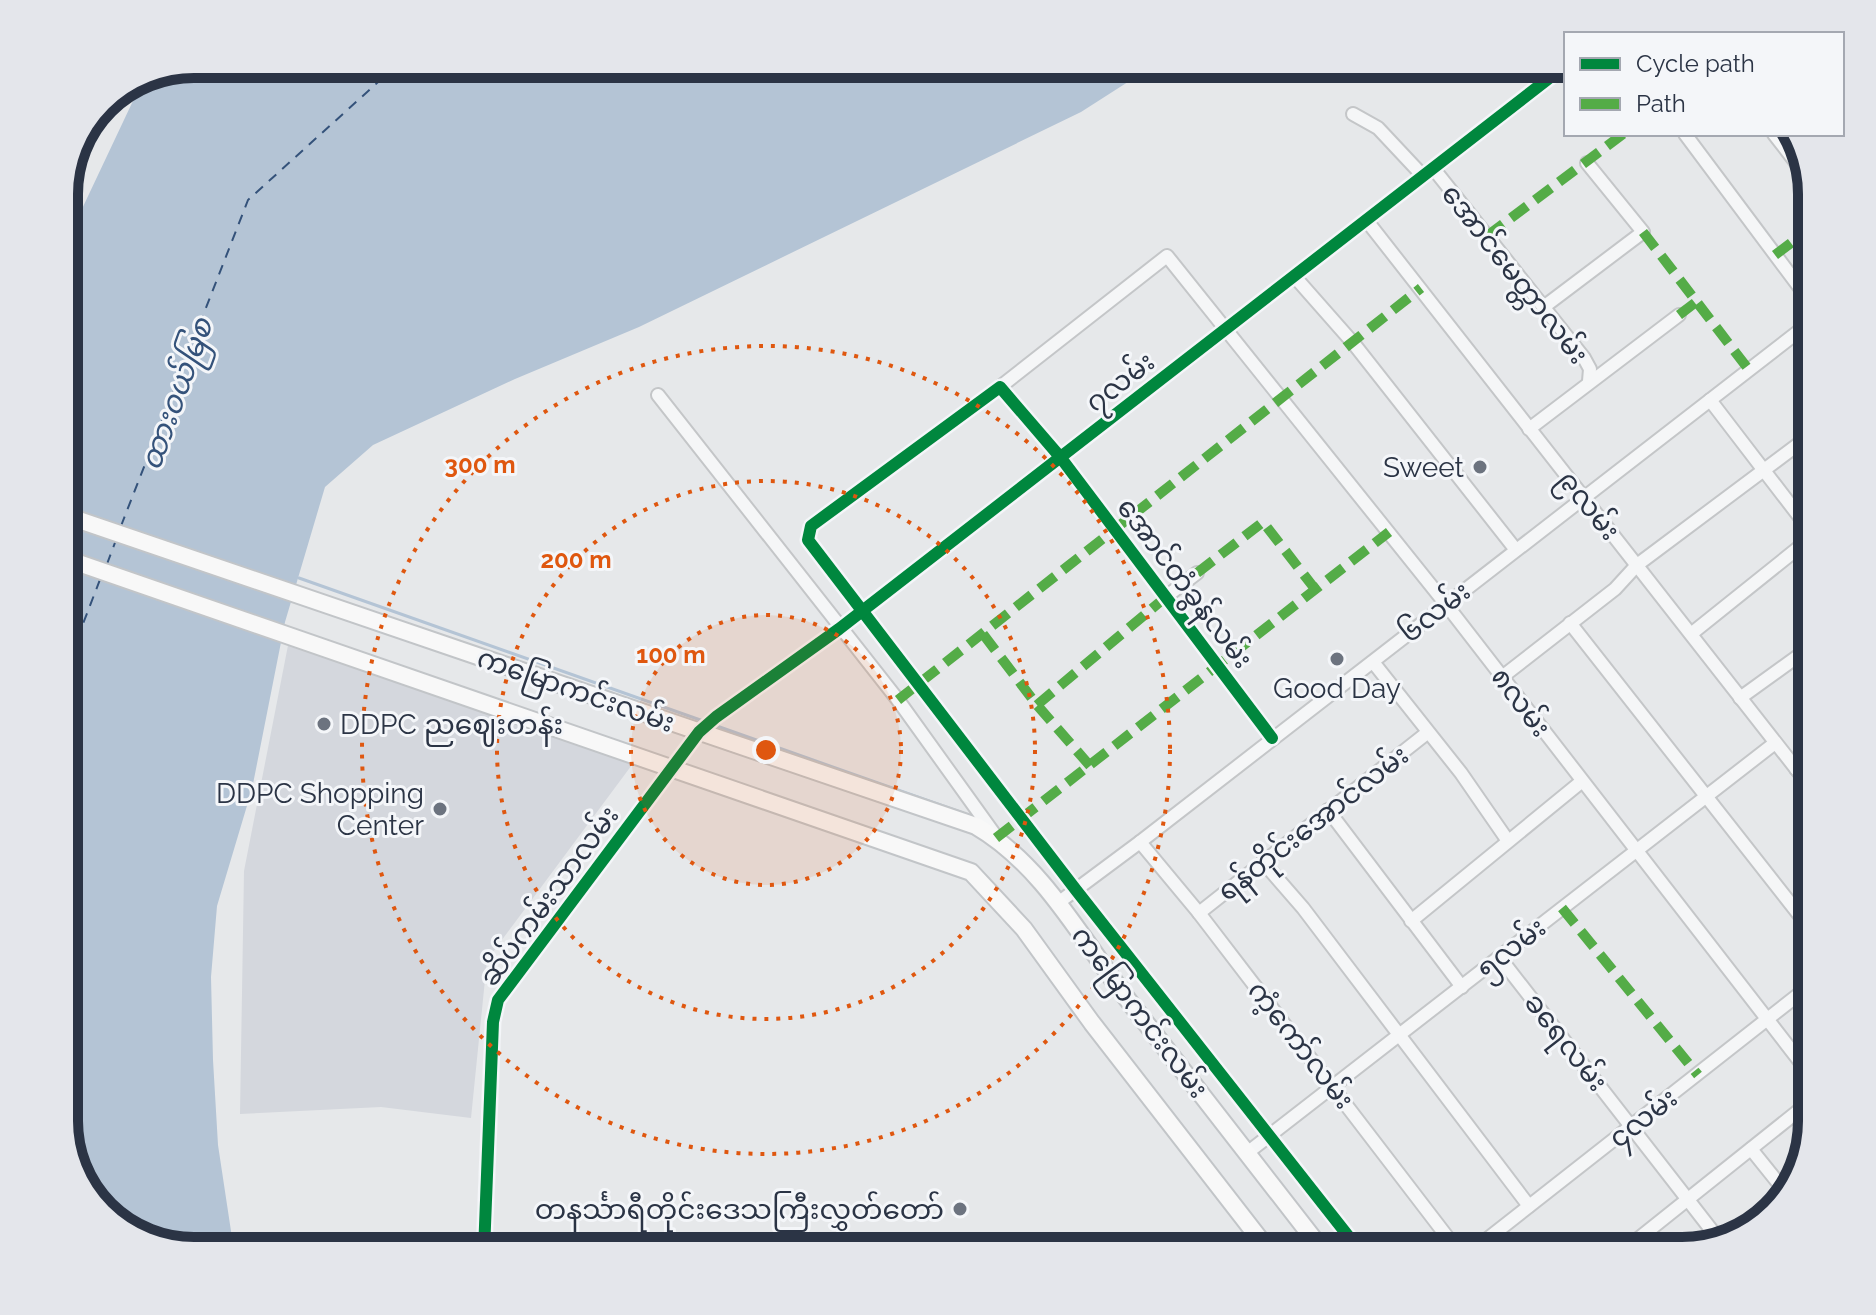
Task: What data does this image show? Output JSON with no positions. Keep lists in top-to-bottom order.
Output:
{
  "streets": {
    "main road": ["ကမြောကင်းလမ်း"],
    "street": [
      "အောင်မေတ္တာလမ်း",
      "၇လမ်း",
      "၉လမ်း",
      "အောင်တံခွန်လမ်း",
      "၆လမ်း",
      "၈လမ်း",
      "ရန်တိုင်းအောင်လမ်း",
      "ဆိပ်ကမ်းသာလမ်း",
      "၅လမ်း",
      "ခရေလမ်း",
      "ကံ့ကော်လမ်း",
      "၄လမ်း"
    ]
  },
  "crossings": [
    ["အောင်မေတ္တာလမ်း", "၇လမ်း"],
    ["၇လမ်း", "၉လမ်း"],
    ["၇လမ်း", "အောင်တံခွန်လမ်း"],
    ["၇လမ်း", "ကမြောကင်းလမ်း"],
    ["၇လမ်း", "၈လမ်း"],
    ["၇လမ်း", "ဆိပ်ကမ်းသာလမ်း"],
    ["၉လမ်း", "၆လမ်း"],
    ["၉လမ်း", "၅လမ်း"],
    ["အောင်တံခွန်လမ်း", "၆လမ်း"],
    ["အောင်တံခွန်လမ်း", "၈လမ်း"],
    ["၆လမ်း", "ကမြောကင်းလမ်း"],
    ["၆လမ်း", "၈လမ်း"],
    ["၆လမ်း", "ကံ့ကော်လမ်း"],
    ["ကမြောကင်းလမ်း", "ဆိပ်ကမ်းသာလမ်း"],
    ["ကမြောကင်းလမ်း", "၅လမ်း"],
    ["၈လမ်း", "၅လမ်း"],
    ["၈လမ်း", "၄လမ်း"],
    ["ရန်တိုင်းအောင်လမ်း", "ကံ့ကော်လမ်း"],
    ["၅လမ်း", "ခရေလမ်း"],
    ["၅လမ်း", "ကံ့ကော်လမ်း"],
    ["ခရေလမ်း", "၄လမ်း"]
  ],
  "water": ["ထားဝယ်မြစ"],
  "places": [
    "Sweet",
    "Good Day",
    "DDPC ညဈေးတန်း",
    "DDPC Shopping Center",
    "တနင်္သာရီတိုင်းဒေသကြီးလွှတ်တော်"
  ],
  "legend": ["Cycle path", "Path"],
  "rings": ["300 m", "200 m", "100 m"]
}
